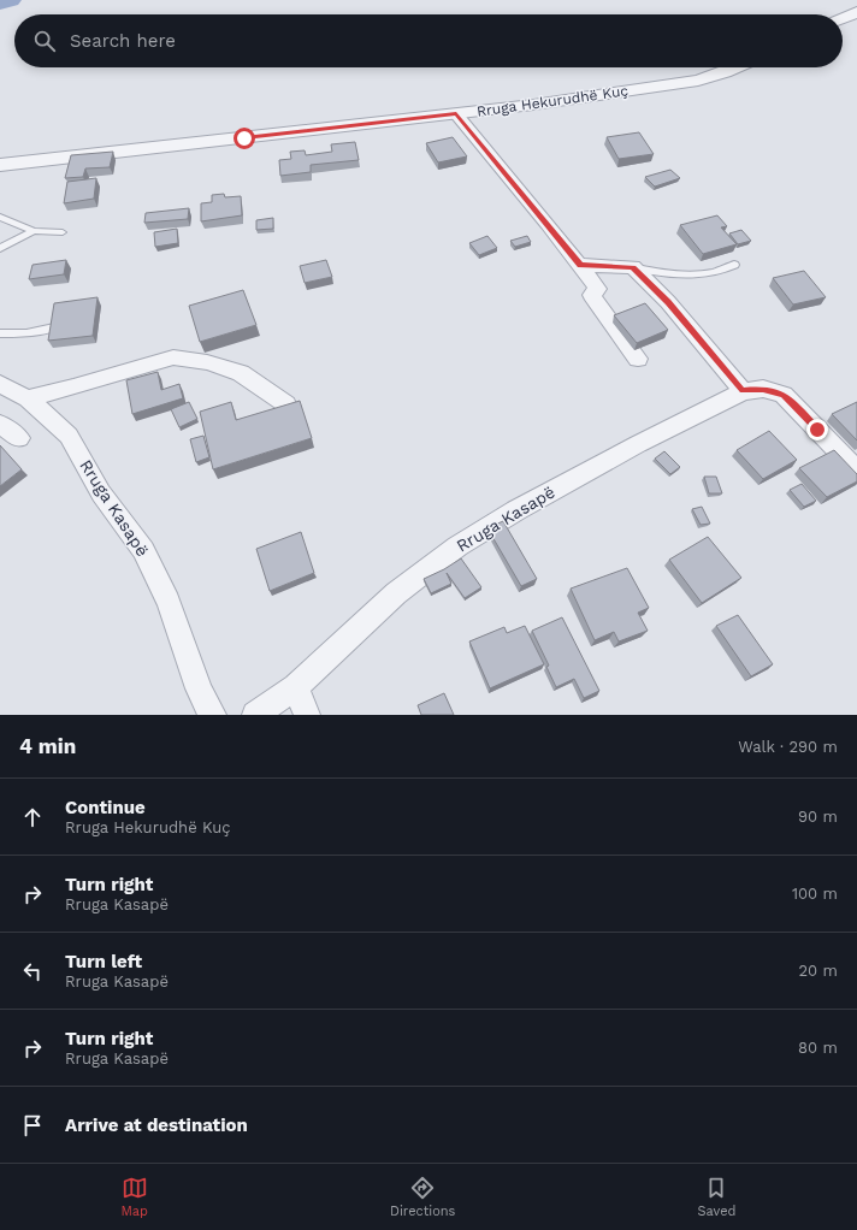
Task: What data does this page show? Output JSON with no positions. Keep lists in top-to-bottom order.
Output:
{
  "streets": {
    "street": ["Rruga Hekurudhë Kuç", "Rruga Kasapë"]
  },
  "page": {
    "search": "Search here",
    "heading": ["4 min", "Walk · 290 m"],
    "list": [
      ["Continue", "Rruga Hekurudhë Kuç", "90 m"],
      ["Turn right", "Rruga Kasapë", "100 m"],
      ["Turn left", "Rruga Kasapë", "20 m"],
      ["Turn right", "Rruga Kasapë", "80 m"],
      "Arrive at destination"
    ],
    "nav": ["Map", "Directions", "Saved"]
  }
}
